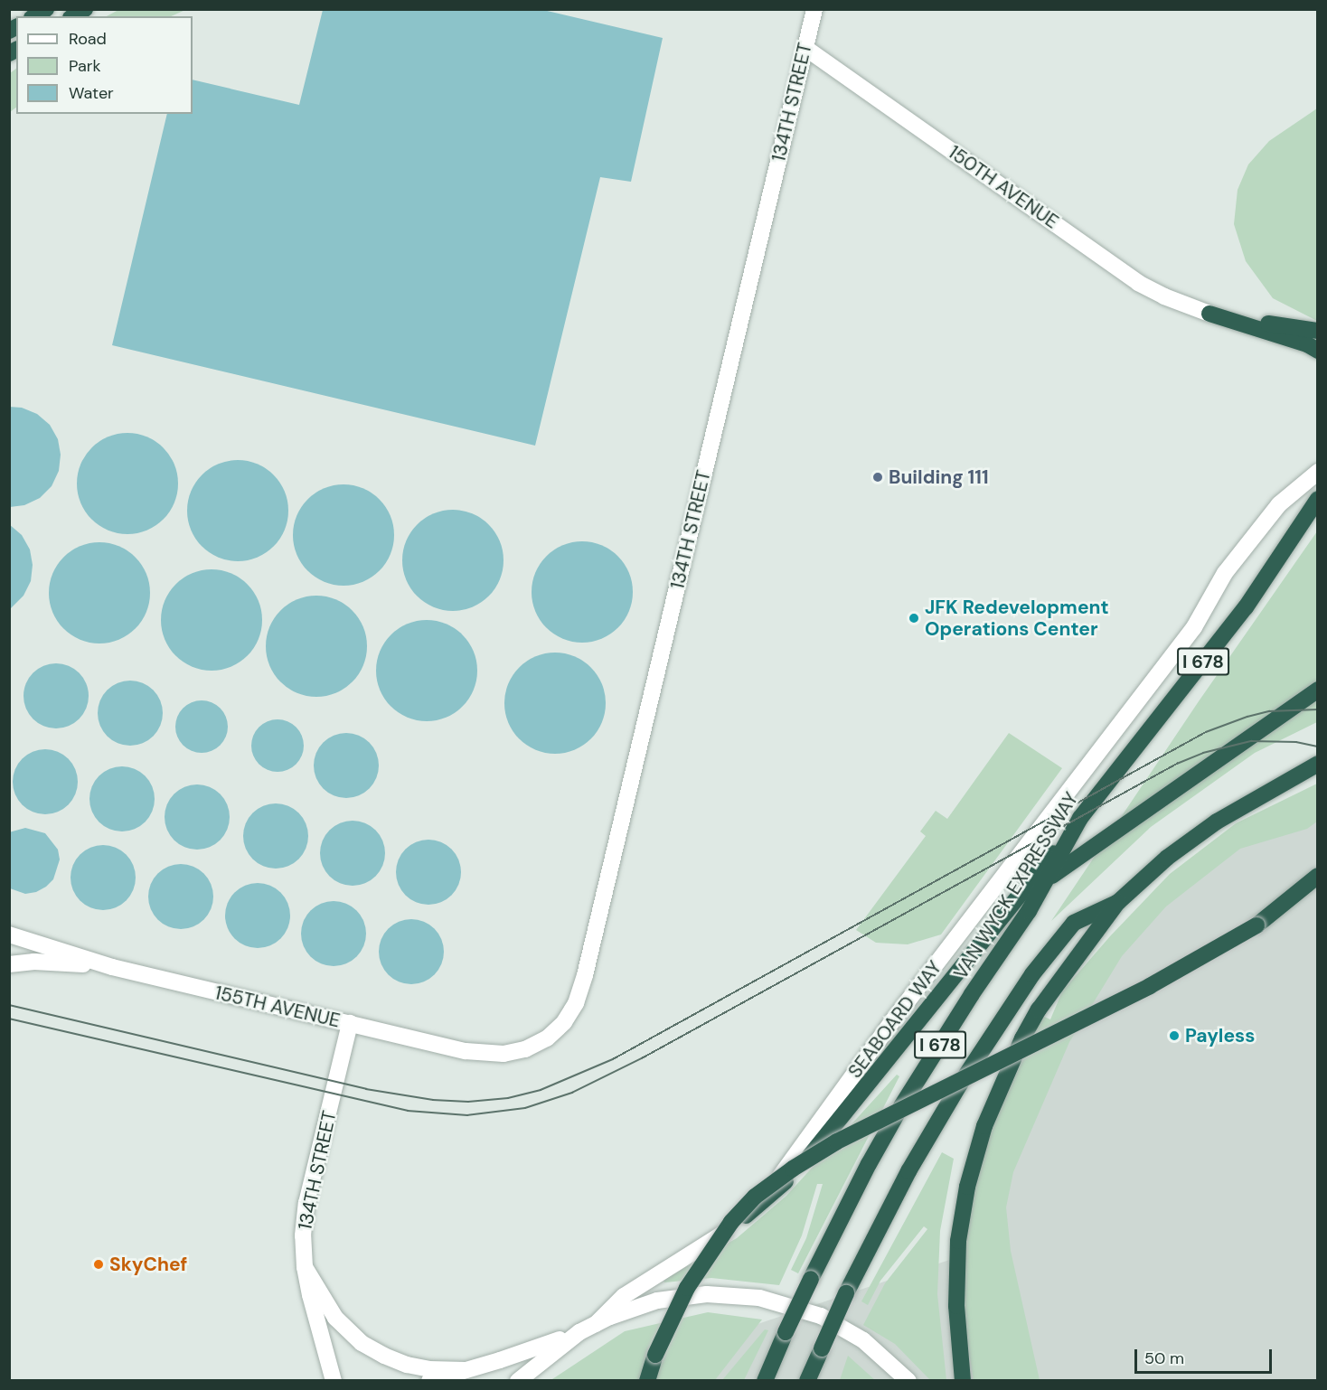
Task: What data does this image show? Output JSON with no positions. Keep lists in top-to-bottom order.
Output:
{
  "streets": {
    "highway": ["I 678", "VAN WYCK EXPRESSWAY"],
    "street": [
      "134TH STREET",
      "150TH AVENUE",
      "155TH AVENUE",
      "SEABOARD WAY"
    ]
  },
  "crossings": [
    ["134TH STREET", "150TH AVENUE"],
    ["134TH STREET", "155TH AVENUE"]
  ],
  "places": [
    "Building 111",
    "JFK Redevelopment Operations Center",
    "Payless",
    "SkyChef"
  ],
  "legend": ["Road", "Park", "Water"],
  "scale_bar": "50 m"
}
